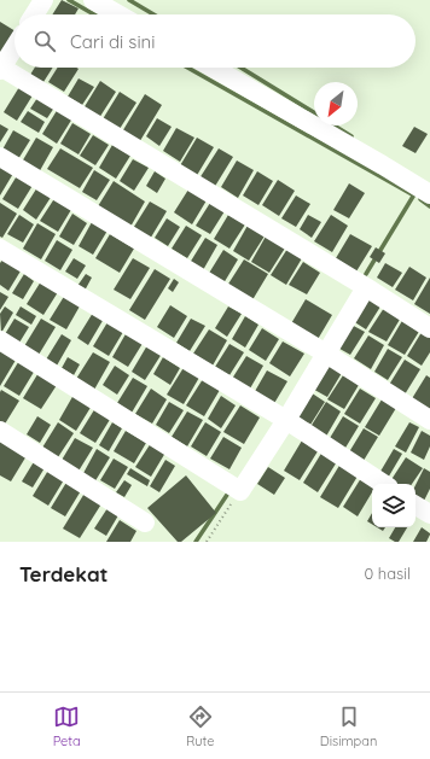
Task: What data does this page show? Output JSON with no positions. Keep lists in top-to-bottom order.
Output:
{
  "north": "bottom left",
  "page": {
    "search": "Cari di sini",
    "heading": ["Terdekat", "0 hasil"],
    "nav": ["Peta", "Rute", "Disimpan"]
  }
}
